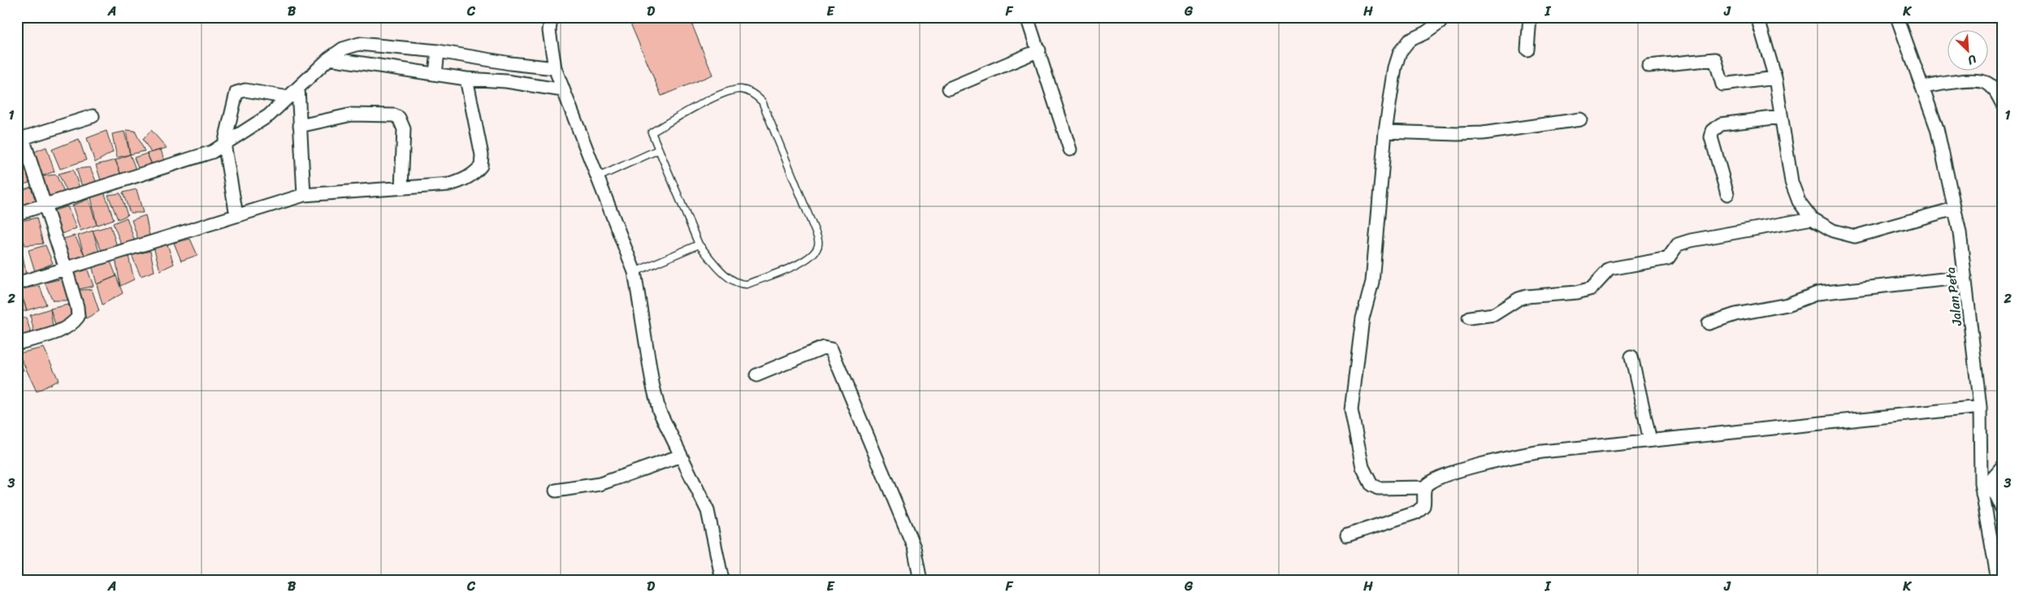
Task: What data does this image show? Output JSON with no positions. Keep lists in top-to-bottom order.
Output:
{
  "streets": {
    "street": ["Jalan Peta"]
  },
  "north": "bottom right",
  "grid": {
    "columns": [
      "A",
      "B",
      "C",
      "D",
      "E",
      "F",
      "G",
      "H",
      "I",
      "J",
      "K"
    ],
    "rows": ["1", "2", "3"]
  }
}
